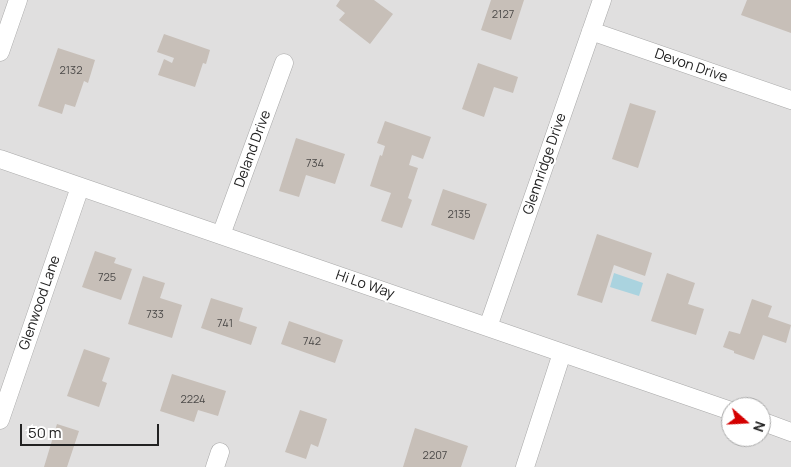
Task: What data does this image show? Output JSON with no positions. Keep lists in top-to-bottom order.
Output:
{
  "streets": {
    "street": [
      "Devon Drive",
      "Deland Drive",
      "Glennridge Drive",
      "Hi Lo Way",
      "Glenwood Lane"
    ]
  },
  "crossings": [
    ["Devon Drive", "Glennridge Drive"],
    ["Deland Drive", "Hi Lo Way"],
    ["Glennridge Drive", "Hi Lo Way"],
    ["Hi Lo Way", "Glenwood Lane"]
  ],
  "house_numbers": [
    "2127",
    "2132",
    "734",
    "2135",
    "725",
    "733",
    "741",
    "742",
    "2224",
    "2207"
  ],
  "scale_bar": "50 m",
  "north": "right"
}
